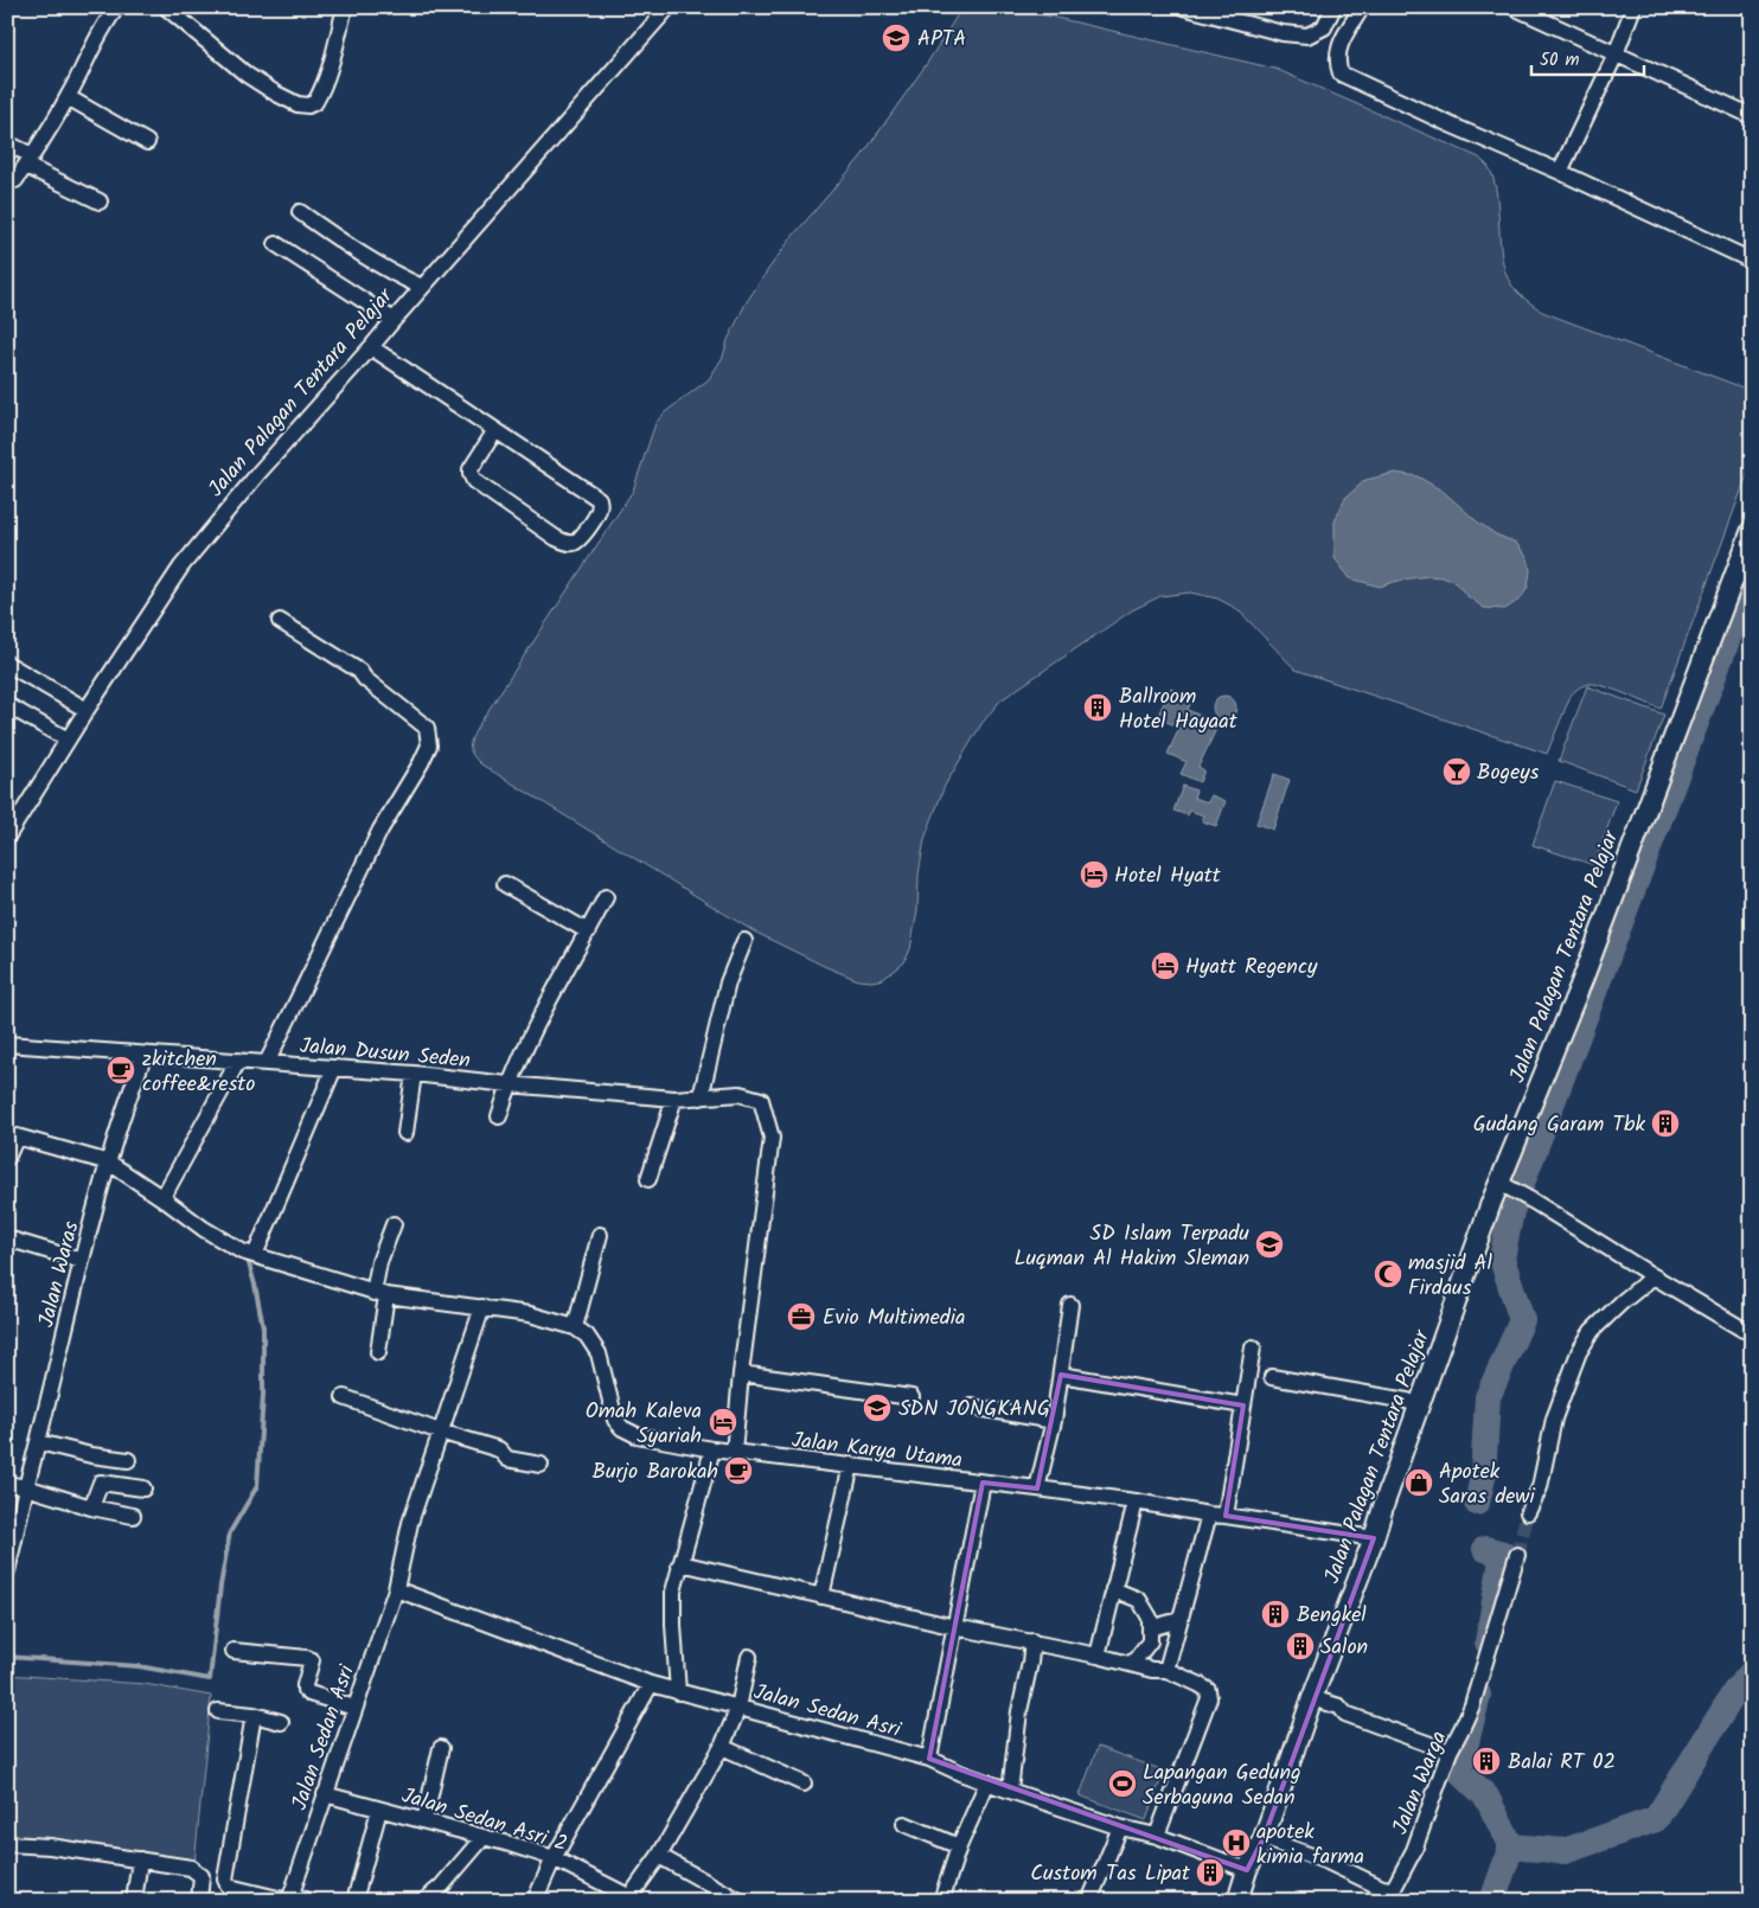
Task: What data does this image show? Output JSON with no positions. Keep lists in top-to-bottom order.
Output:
{
  "streets": {
    "main road": ["Jalan Palagan Tentara Pelajar"],
    "street": [
      "Jalan Dusun Seden",
      "Jalan Waras",
      "Jalan Karya Utama",
      "Jalan Sedan Asri",
      "Jalan Warga",
      "Jalan Sedan Asri 2"
    ]
  },
  "crossings": [
    ["Jalan Palagan Tentara Pelajar", "Jalan Karya Utama"],
    ["Jalan Palagan Tentara Pelajar", "Jalan Sedan Asri"],
    ["Jalan Palagan Tentara Pelajar", "Jalan Warga"],
    ["Jalan Dusun Seden", "Jalan Waras"],
    ["Jalan Sedan Asri", "Jalan Sedan Asri 2"]
  ],
  "places": {
    "school or university": ["APTA", "SD Islam Terpadu Luqman Al Hakim Sleman", "SDN JONGKANG"],
    "building": [
      "Ballroom Hotel Hayaat",
      "Gudang Garam Tbk",
      "Bengkel",
      "Salon",
      "Balai RT 02",
      "Custom Tas Lipat"
    ],
    "bar": ["Bogeys"],
    "hotel": ["Hotel Hyatt", "Hyatt Regency", "Omah Kaleva Syariah"],
    "cafe": ["zkitchen coffee&resto", "Burjo Barokah"],
    "mosque": ["masjid Al Firdaus"],
    "office": ["Evio Multimedia"],
    "shop": ["Apotek Saras dewi"],
    "sports": ["Lapangan Gedung Serbaguna Sedan"],
    "hospital": ["apotek kimia farma"]
  },
  "scale_bar": "50 m"
}
